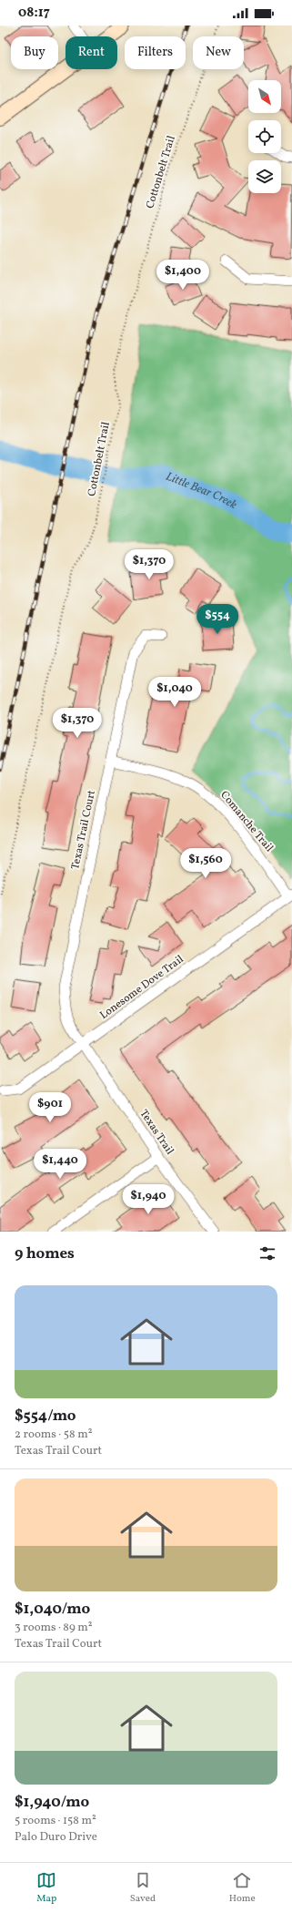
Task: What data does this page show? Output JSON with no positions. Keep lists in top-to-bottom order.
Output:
{
  "streets": {
    "street": [
      "Comanche Trail",
      "Texas Trail Court",
      "Lonesome Dove Trail",
      "Texas Trail"
    ],
    "path": ["Cottonbelt Trail"]
  },
  "crossings": [
    ["Comanche Trail", "Texas Trail Court"],
    ["Comanche Trail", "Lonesome Dove Trail"],
    ["Texas Trail Court", "Lonesome Dove Trail"],
    ["Texas Trail Court", "Texas Trail"],
    ["Lonesome Dove Trail", "Texas Trail"]
  ],
  "water": ["Little Bear Creek"],
  "north": "bottom right",
  "page": {
    "status": "08:17",
    "chip": [
      "Buy",
      "Rent",
      "Filters",
      "New"
    ],
    "price": [
      "$1,400",
      "$1,370",
      "$554",
      "$1,040",
      "$1,370",
      "$1,560",
      "$901",
      "$1,440",
      "$1,940"
    ],
    "heading": "9 homes",
    "list": [
      {
        "name": "$554/mo",
        "note": "2 rooms · 58 m² · Texas Trail Court"
      },
      {
        "name": "$1,040/mo",
        "note": "3 rooms · 89 m² · Texas Trail Court"
      },
      {
        "name": "$1,940/mo",
        "note": "5 rooms · 158 m² · Palo Duro Drive"
      }
    ],
    "tabs": ["Map", "Saved", "Home"]
  }
}
